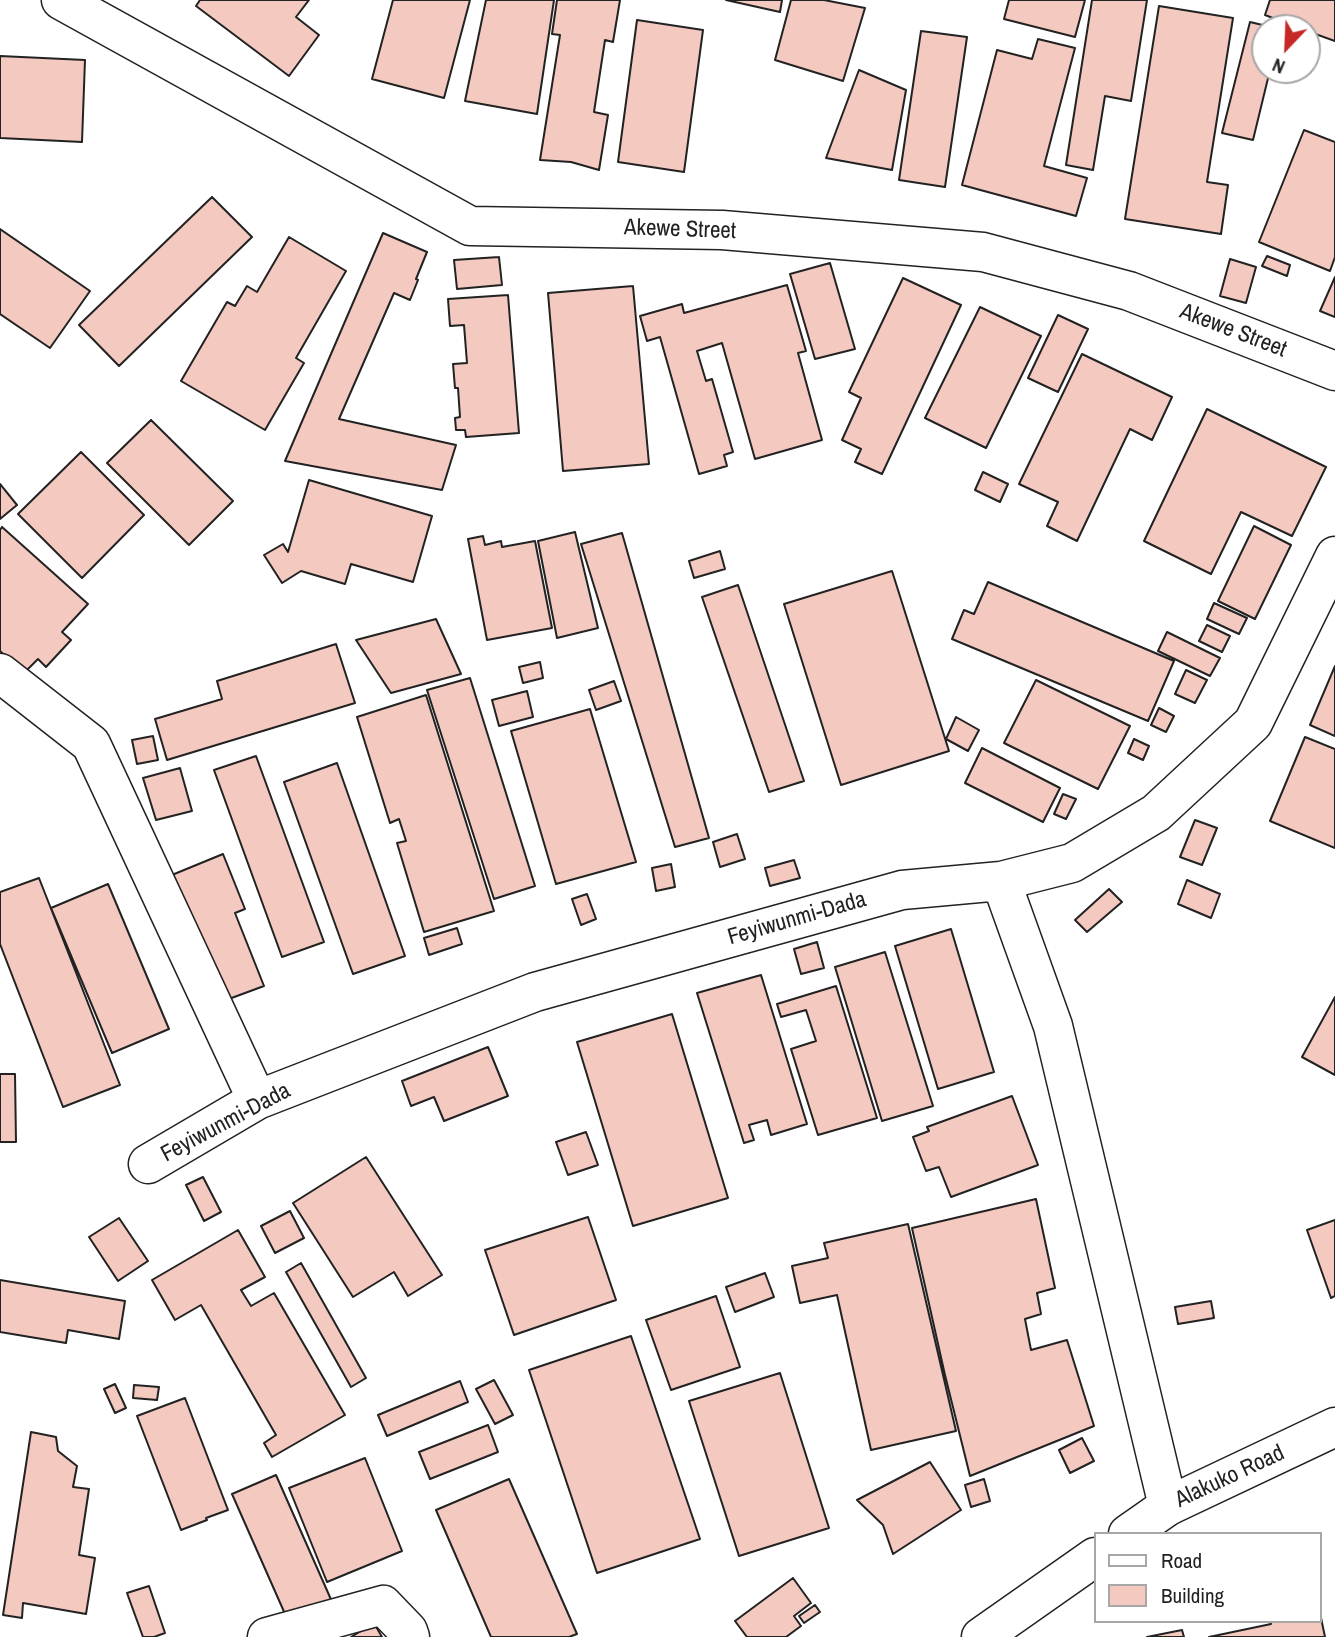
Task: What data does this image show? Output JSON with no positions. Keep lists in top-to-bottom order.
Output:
{
  "streets": {
    "street": ["Akewe Street", "Feyiwunmi-Dada", "Alakuko Road"]
  },
  "legend": ["Road", "Building"],
  "north": "bottom left"
}
